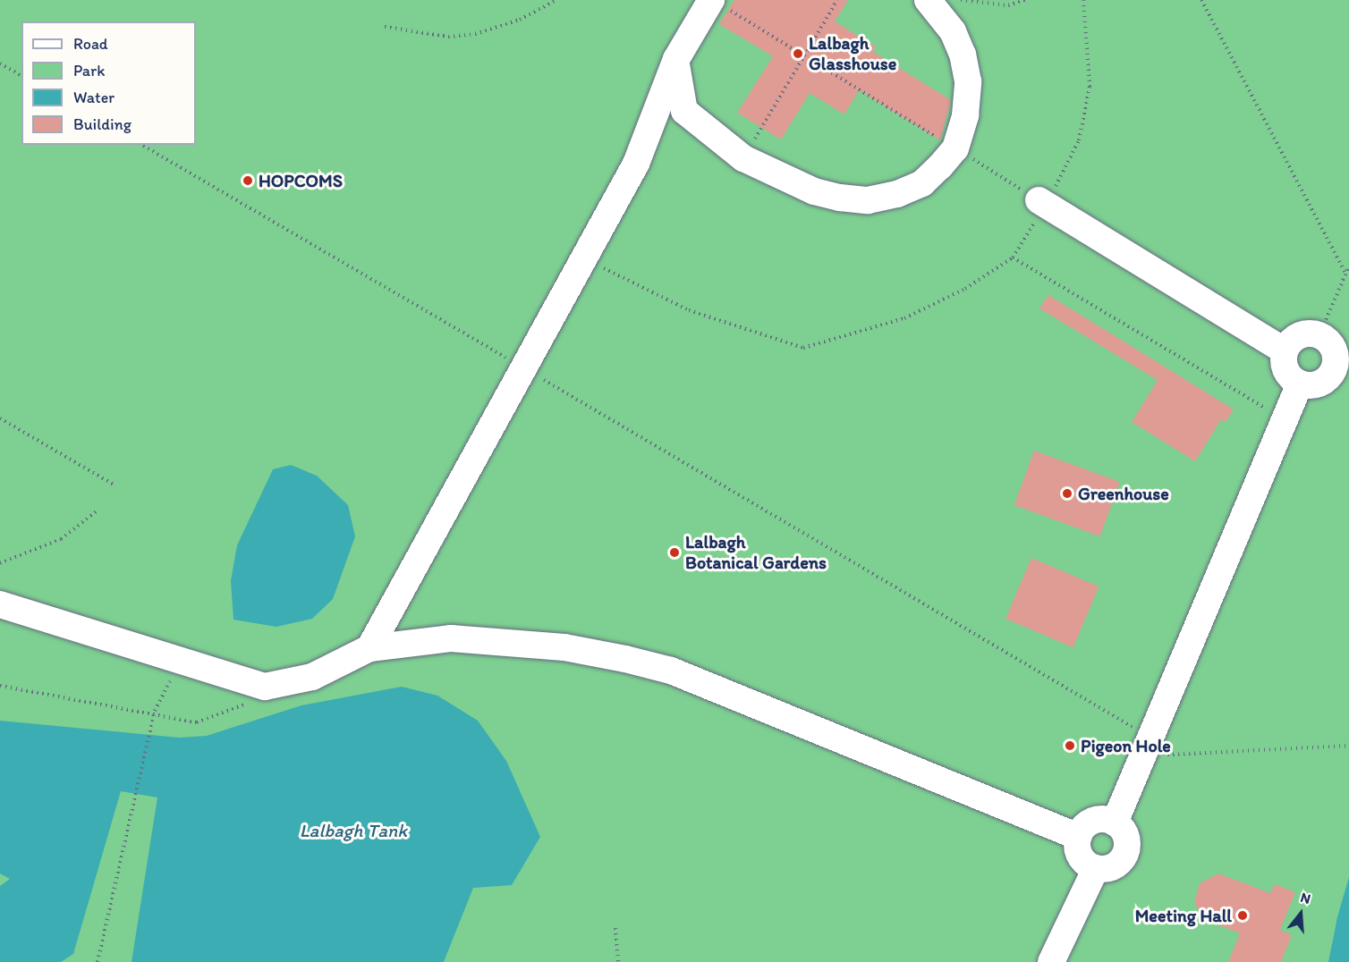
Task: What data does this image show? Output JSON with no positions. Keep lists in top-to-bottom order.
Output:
{
  "water": ["Lalbagh Tank"],
  "places": [
    "Lalbagh Glasshouse",
    "HOPCOMS",
    "Greenhouse",
    "Lalbagh Botanical Gardens",
    "Pigeon Hole",
    "Meeting Hall"
  ],
  "legend": [
    "Road",
    "Park",
    "Water",
    "Building"
  ],
  "north": "top"
}
